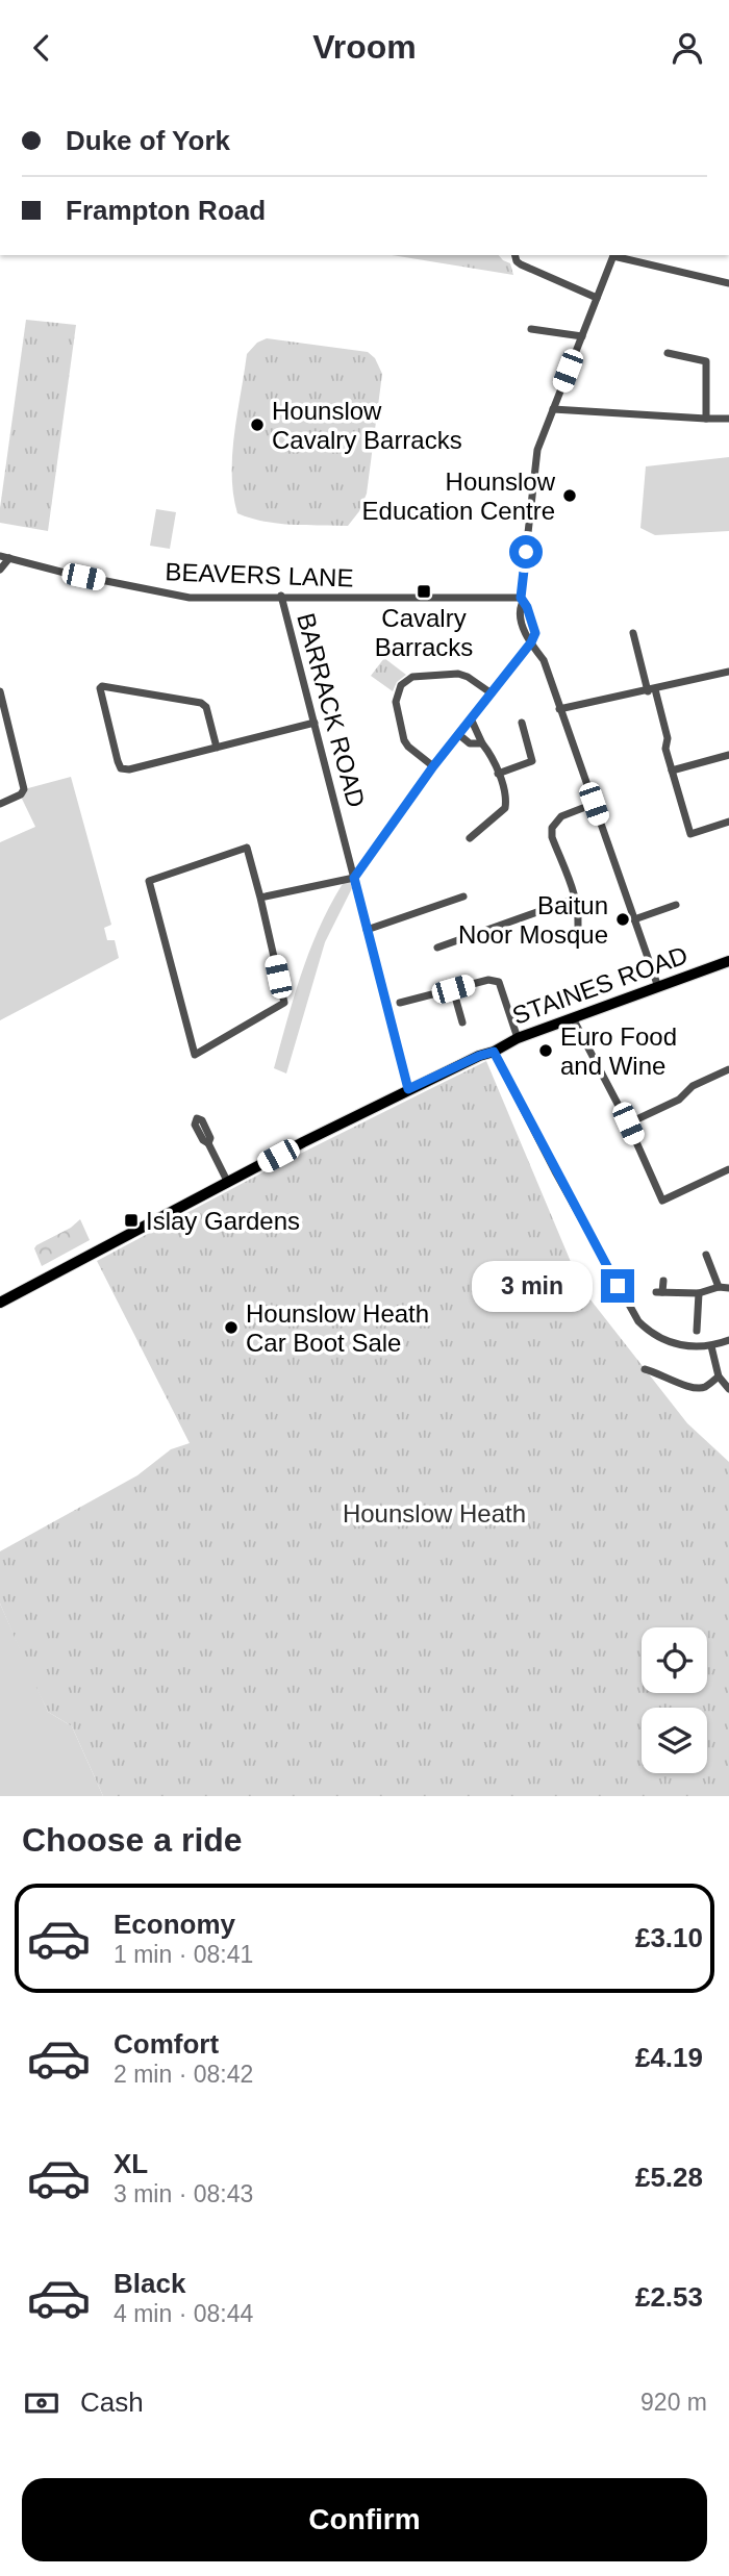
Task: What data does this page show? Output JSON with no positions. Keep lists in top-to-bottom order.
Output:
{
  "streets": {
    "main road": ["STAINES ROAD"],
    "street": ["BEAVERS LANE", "BARRACK ROAD"]
  },
  "crossings": [
    ["BEAVERS LANE", "BARRACK ROAD"],
    ["BARRACK ROAD", "STAINES ROAD"]
  ],
  "parks": ["Hounslow Heath"],
  "places": {
    "other": [
      "Hounslow Cavalry Barracks",
      "Hounslow Education Centre",
      "Baitun Noor Mosque",
      "Euro Food and Wine",
      "Hounslow Heath Car Boot Sale"
    ],
    "transit": ["Cavalry Barracks", "Islay Gardens"]
  },
  "page": {
    "header": "Vroom",
    "banner": ["Duke of York", "Frampton Road"],
    "bubble": "3 min",
    "heading": "Choose a ride",
    "list": [
      {
        "name": "Economy",
        "note": "1 min · 08:41",
        "value": "£3.10"
      },
      {
        "name": "Comfort",
        "note": "2 min · 08:42",
        "value": "£4.19"
      },
      {
        "name": "XL",
        "note": "3 min · 08:43",
        "value": "£5.28"
      },
      {
        "name": "Black",
        "note": "4 min · 08:44",
        "value": "£2.53"
      }
    ],
    "pay": ["Cash", "920 m"],
    "buttons": "Confirm"
  }
}
